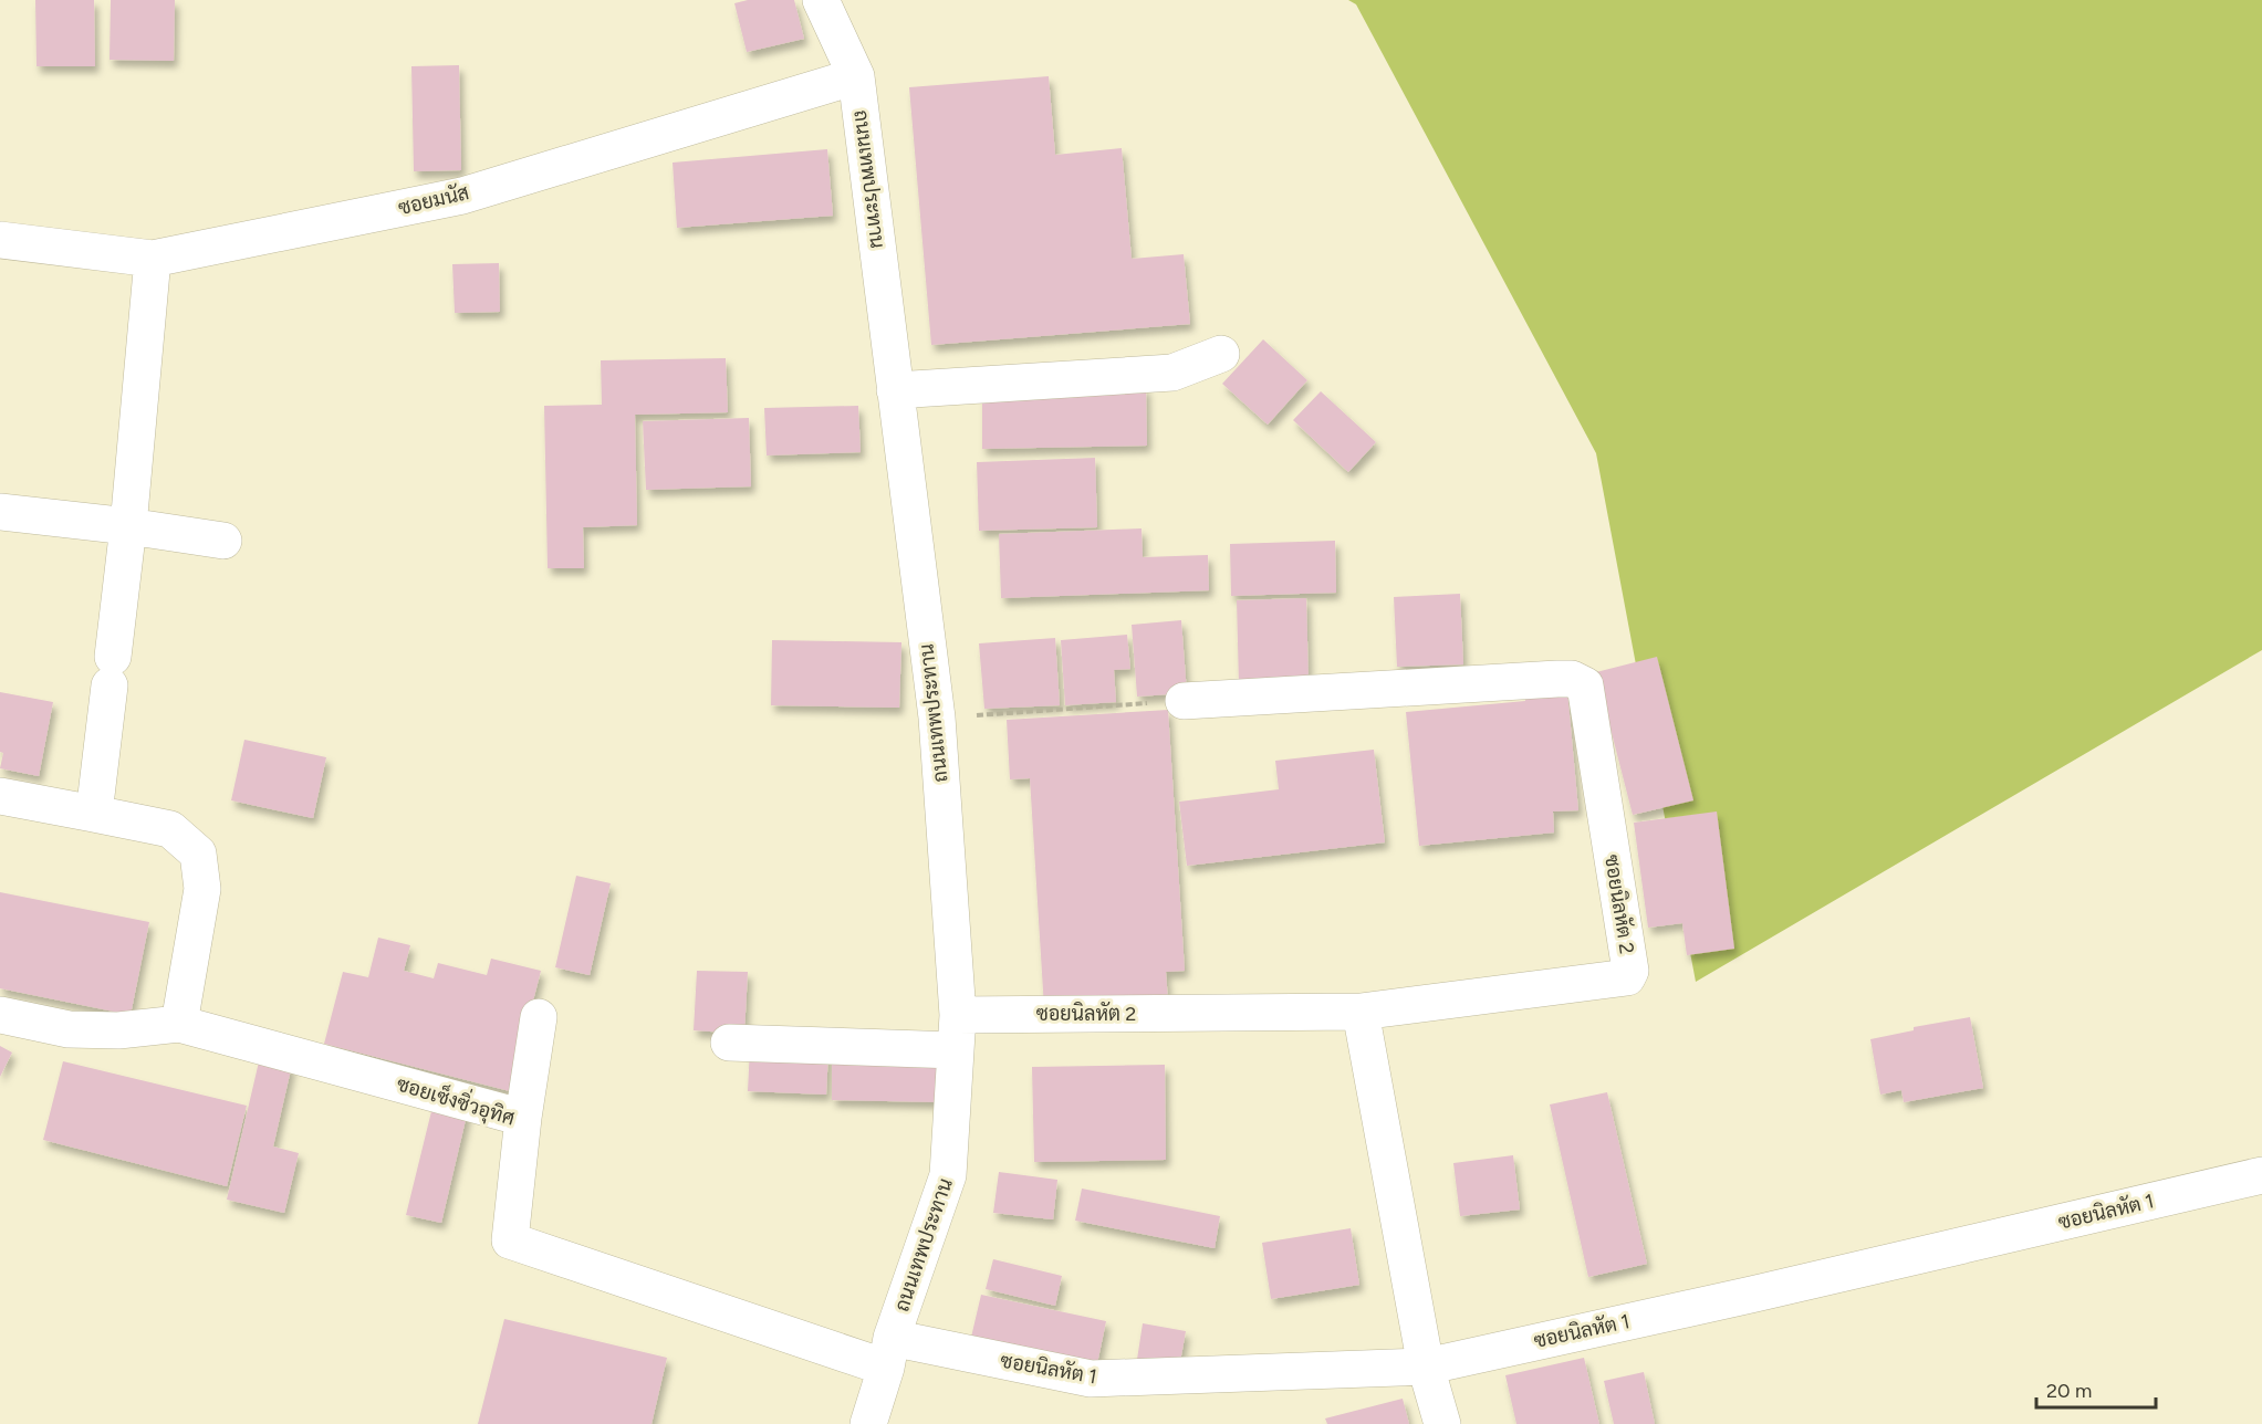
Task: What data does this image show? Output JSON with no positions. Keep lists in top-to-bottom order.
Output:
{
  "streets": {
    "street": [
      "ถนนเทพประทาน",
      "ซอยมนัส",
      "ซอยนิลหัต 2",
      "ซอยเซ็งซิ่วอุทิศ",
      "ซอยนิลหัต 1"
    ]
  },
  "crossings": [
    ["ถนนเทพประทาน", "ซอยมนัส"],
    ["ถนนเทพประทาน", "ซอยนิลหัต 2"],
    ["ถนนเทพประทาน", "ซอยเซ็งซิ่วอุทิศ"],
    ["ถนนเทพประทาน", "ซอยนิลหัต 1"],
    ["ซอยเซ็งซิ่วอุทิศ", "ซอยนิลหัต 1"]
  ],
  "scale_bar": "20 m"
}
